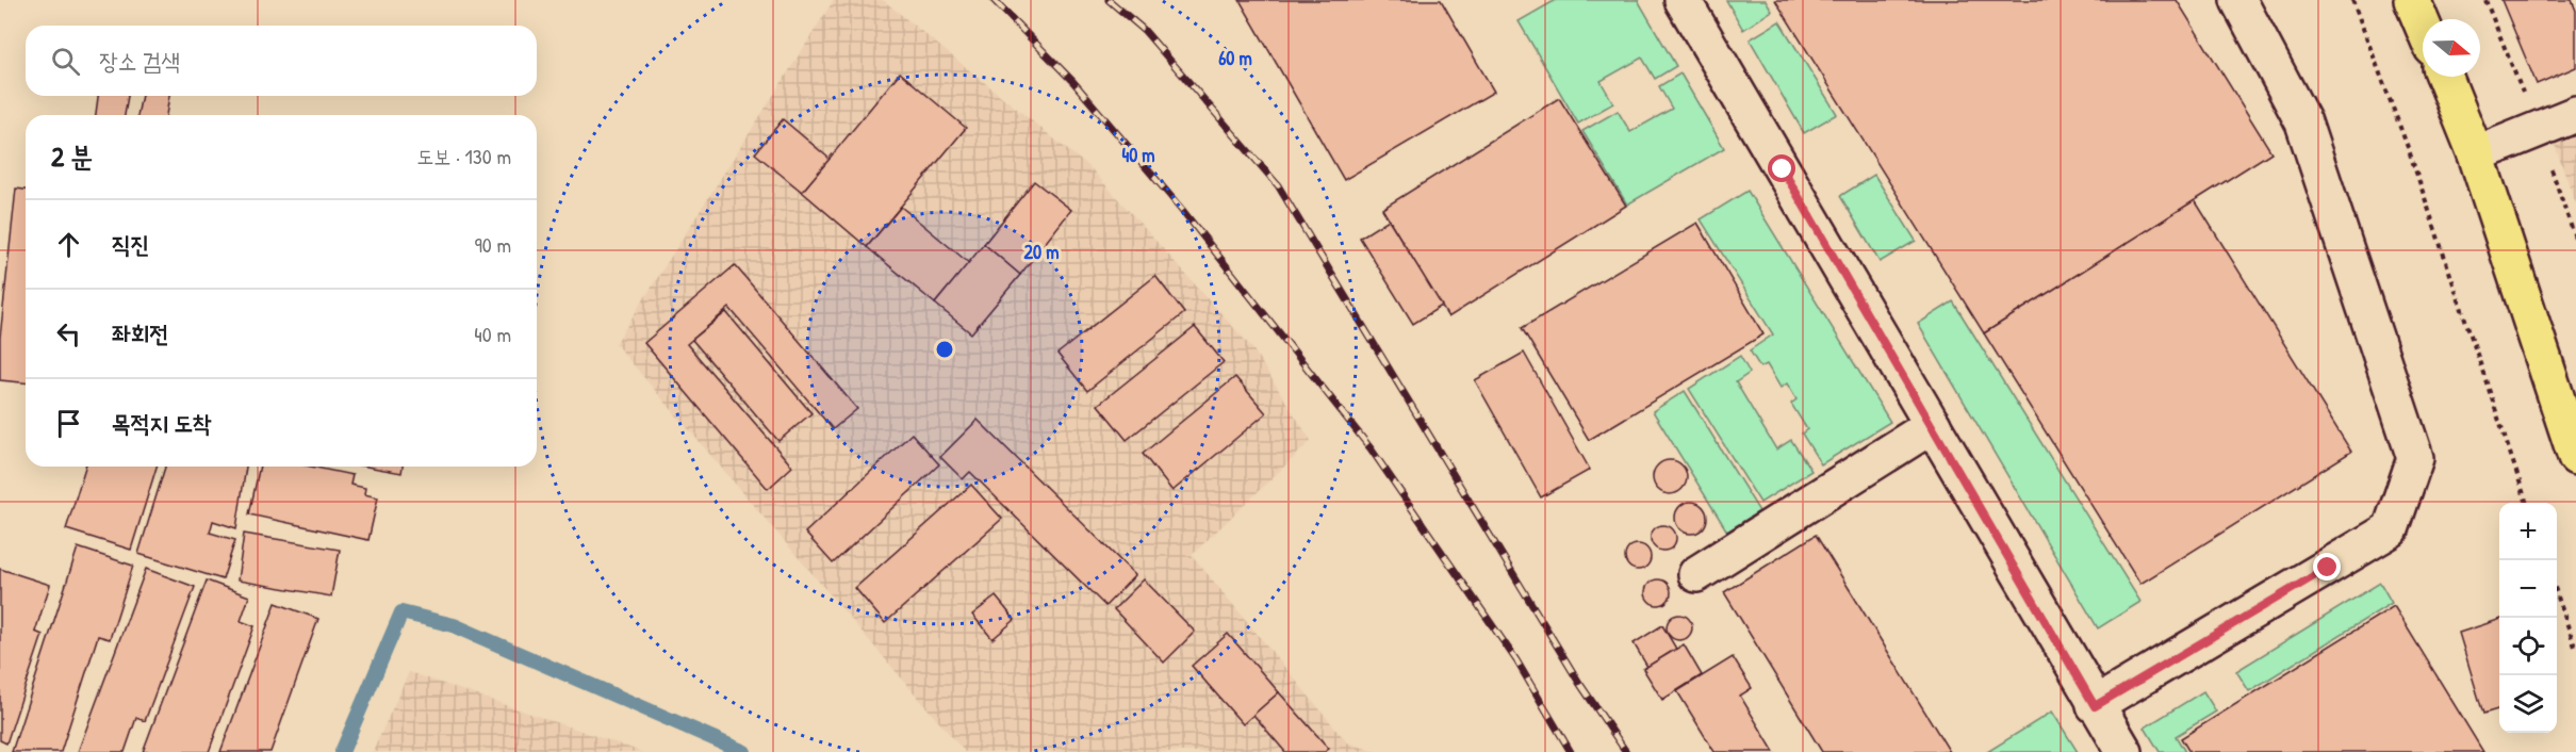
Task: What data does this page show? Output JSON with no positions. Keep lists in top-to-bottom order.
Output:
{
  "north": "right",
  "page": {
    "search": "장소 검색",
    "heading": ["2 분", "도보 · 130 m"],
    "list": [
      ["직진", "90 m"],
      ["좌회전", "40 m"],
      "목적지 도착"
    ],
    "map_buttons": ["+", "−"]
  },
  "rings": ["60 m", "40 m", "20 m"]
}
